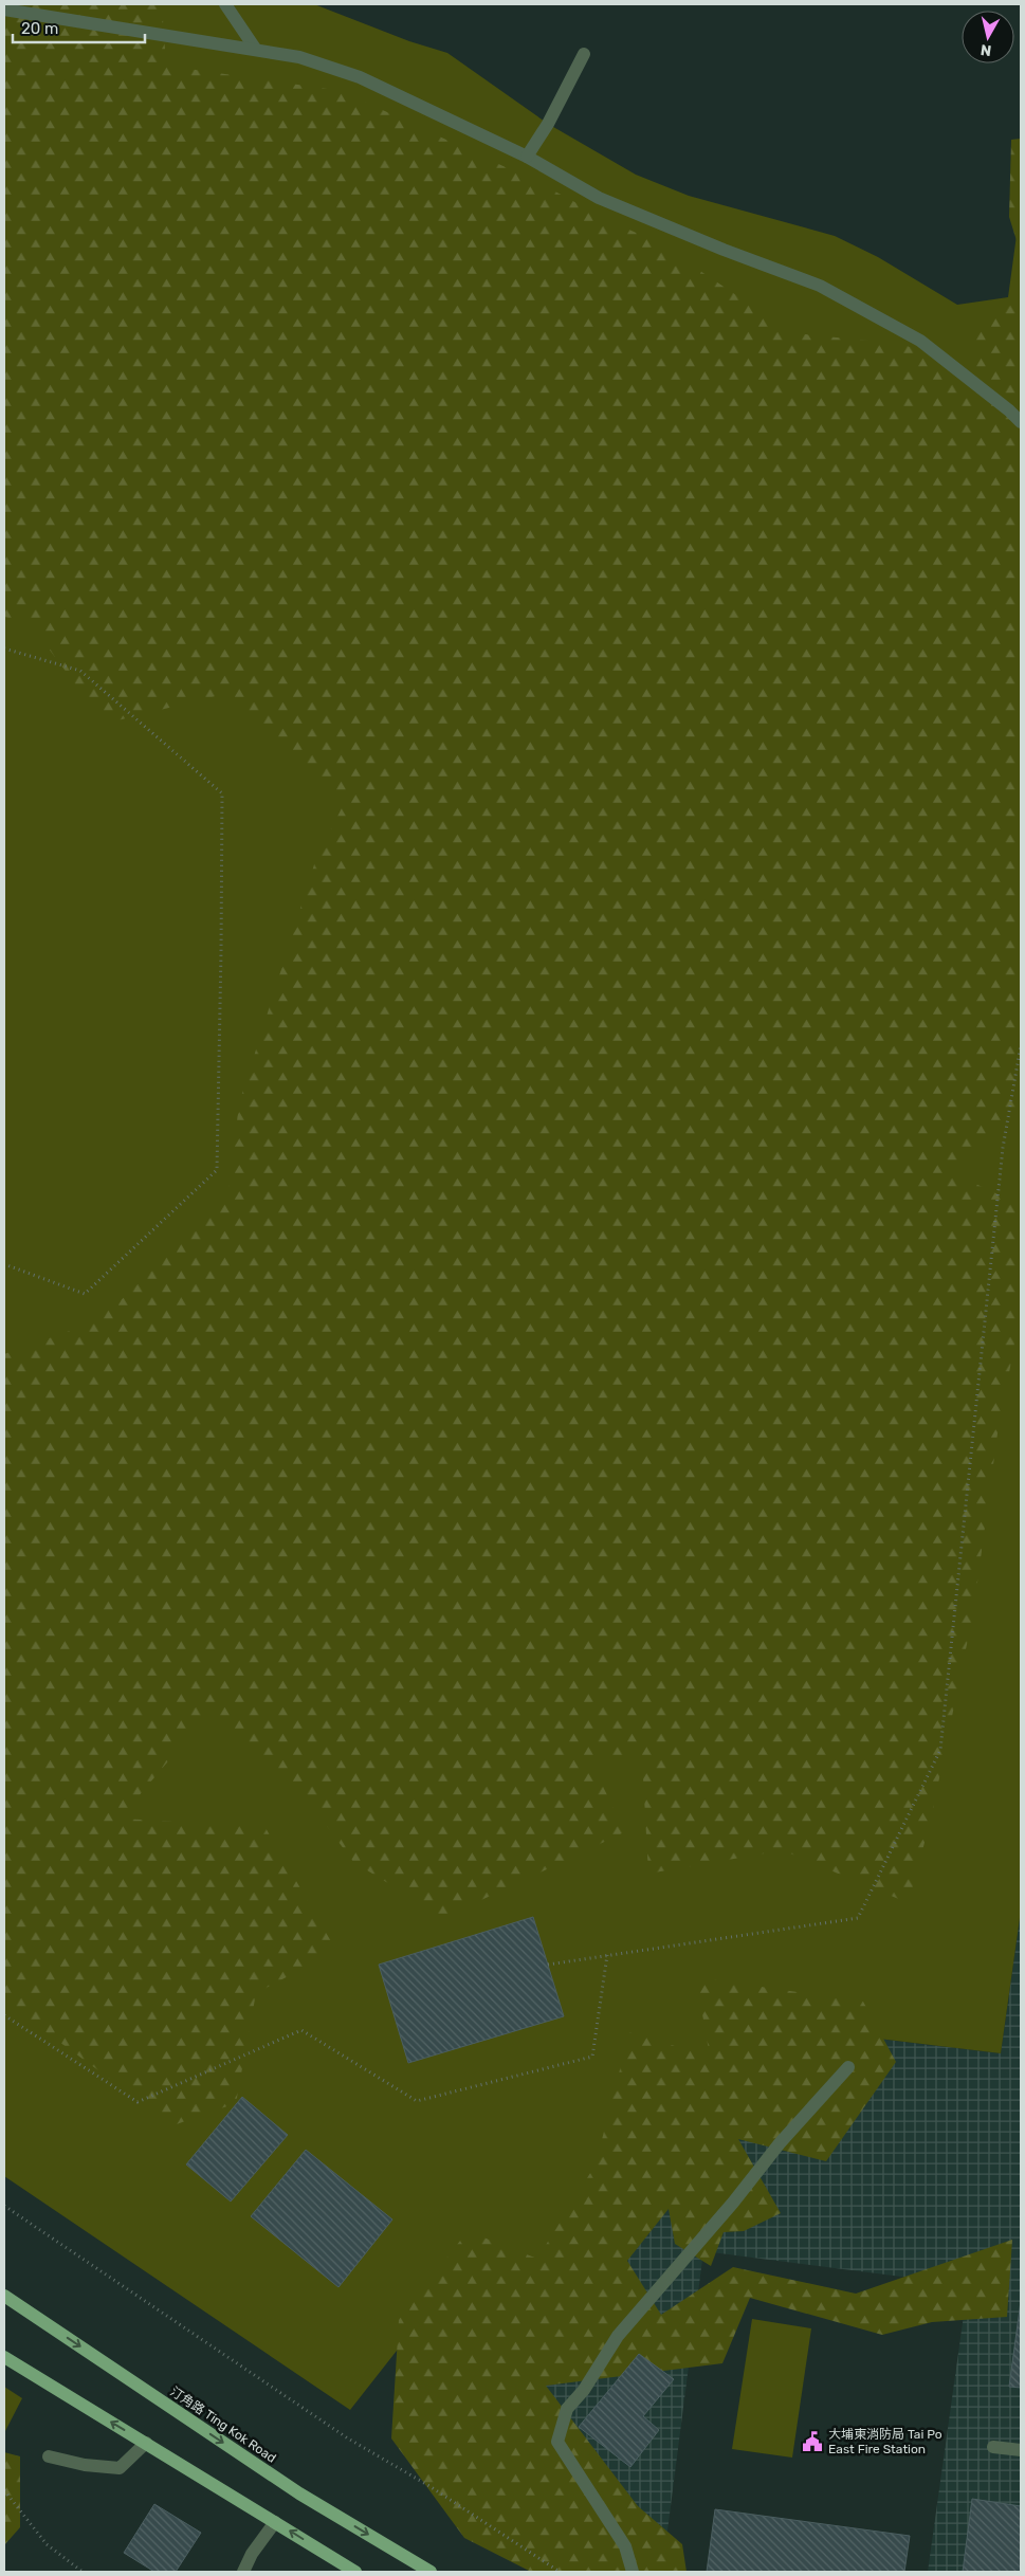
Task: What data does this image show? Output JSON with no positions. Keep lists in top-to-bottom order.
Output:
{
  "streets": {
    "main road": ["汀角路 Ting Kok Road"]
  },
  "places": {
    "public building": ["大埔東消防局 Tai Po East Fire Station"]
  },
  "scale_bar": "20 m",
  "north": "bottom"
}
